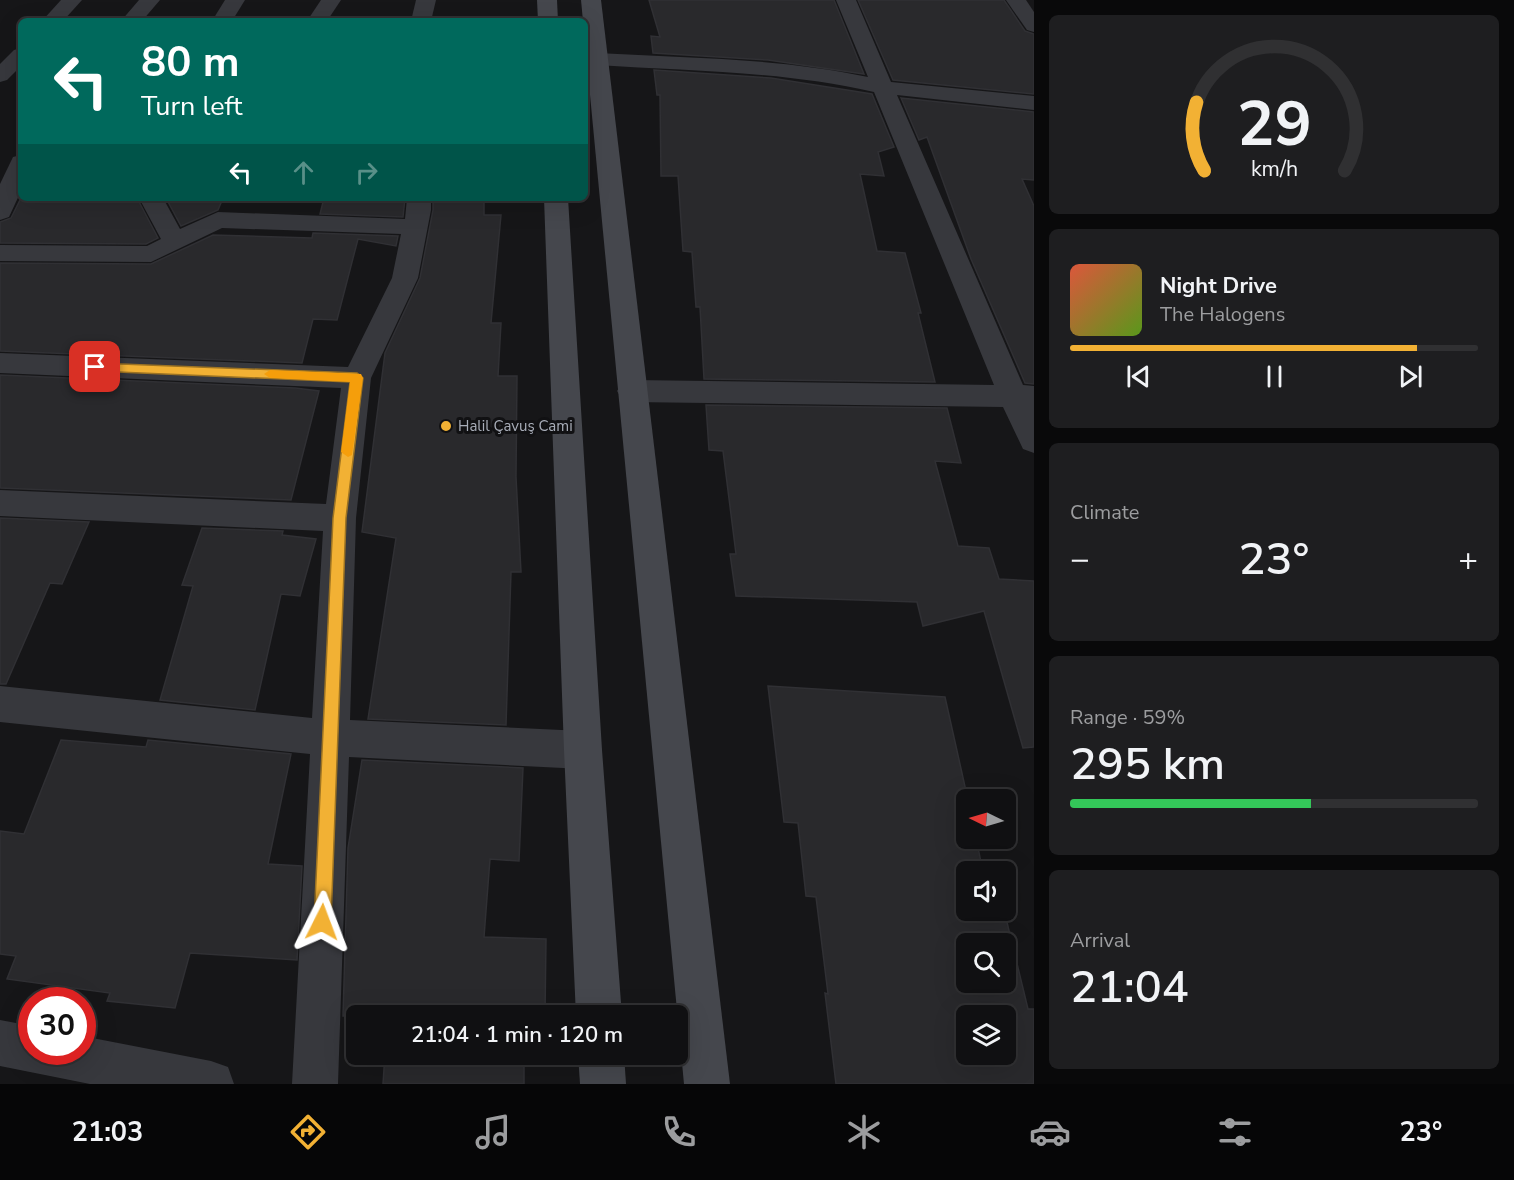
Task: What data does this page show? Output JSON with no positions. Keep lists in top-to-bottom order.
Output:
{
  "places": ["Halil Çavuş Cami"],
  "north": "left",
  "page": {
    "turn": ["80 m", "Turn left"],
    "song": ["Night Drive", "The Halogens"],
    "tile": [
      "Climate",
      ["Range · 59%", "295 km"],
      ["Arrival", "21:04"]
    ],
    "heat": ["−", "23°", "+"],
    "limit": "30",
    "trip": "21:04 · 1 min · 120 m",
    "tabs": ["21:03", "23°"],
    "gauge": ["29", "km/h"]
  }
}
